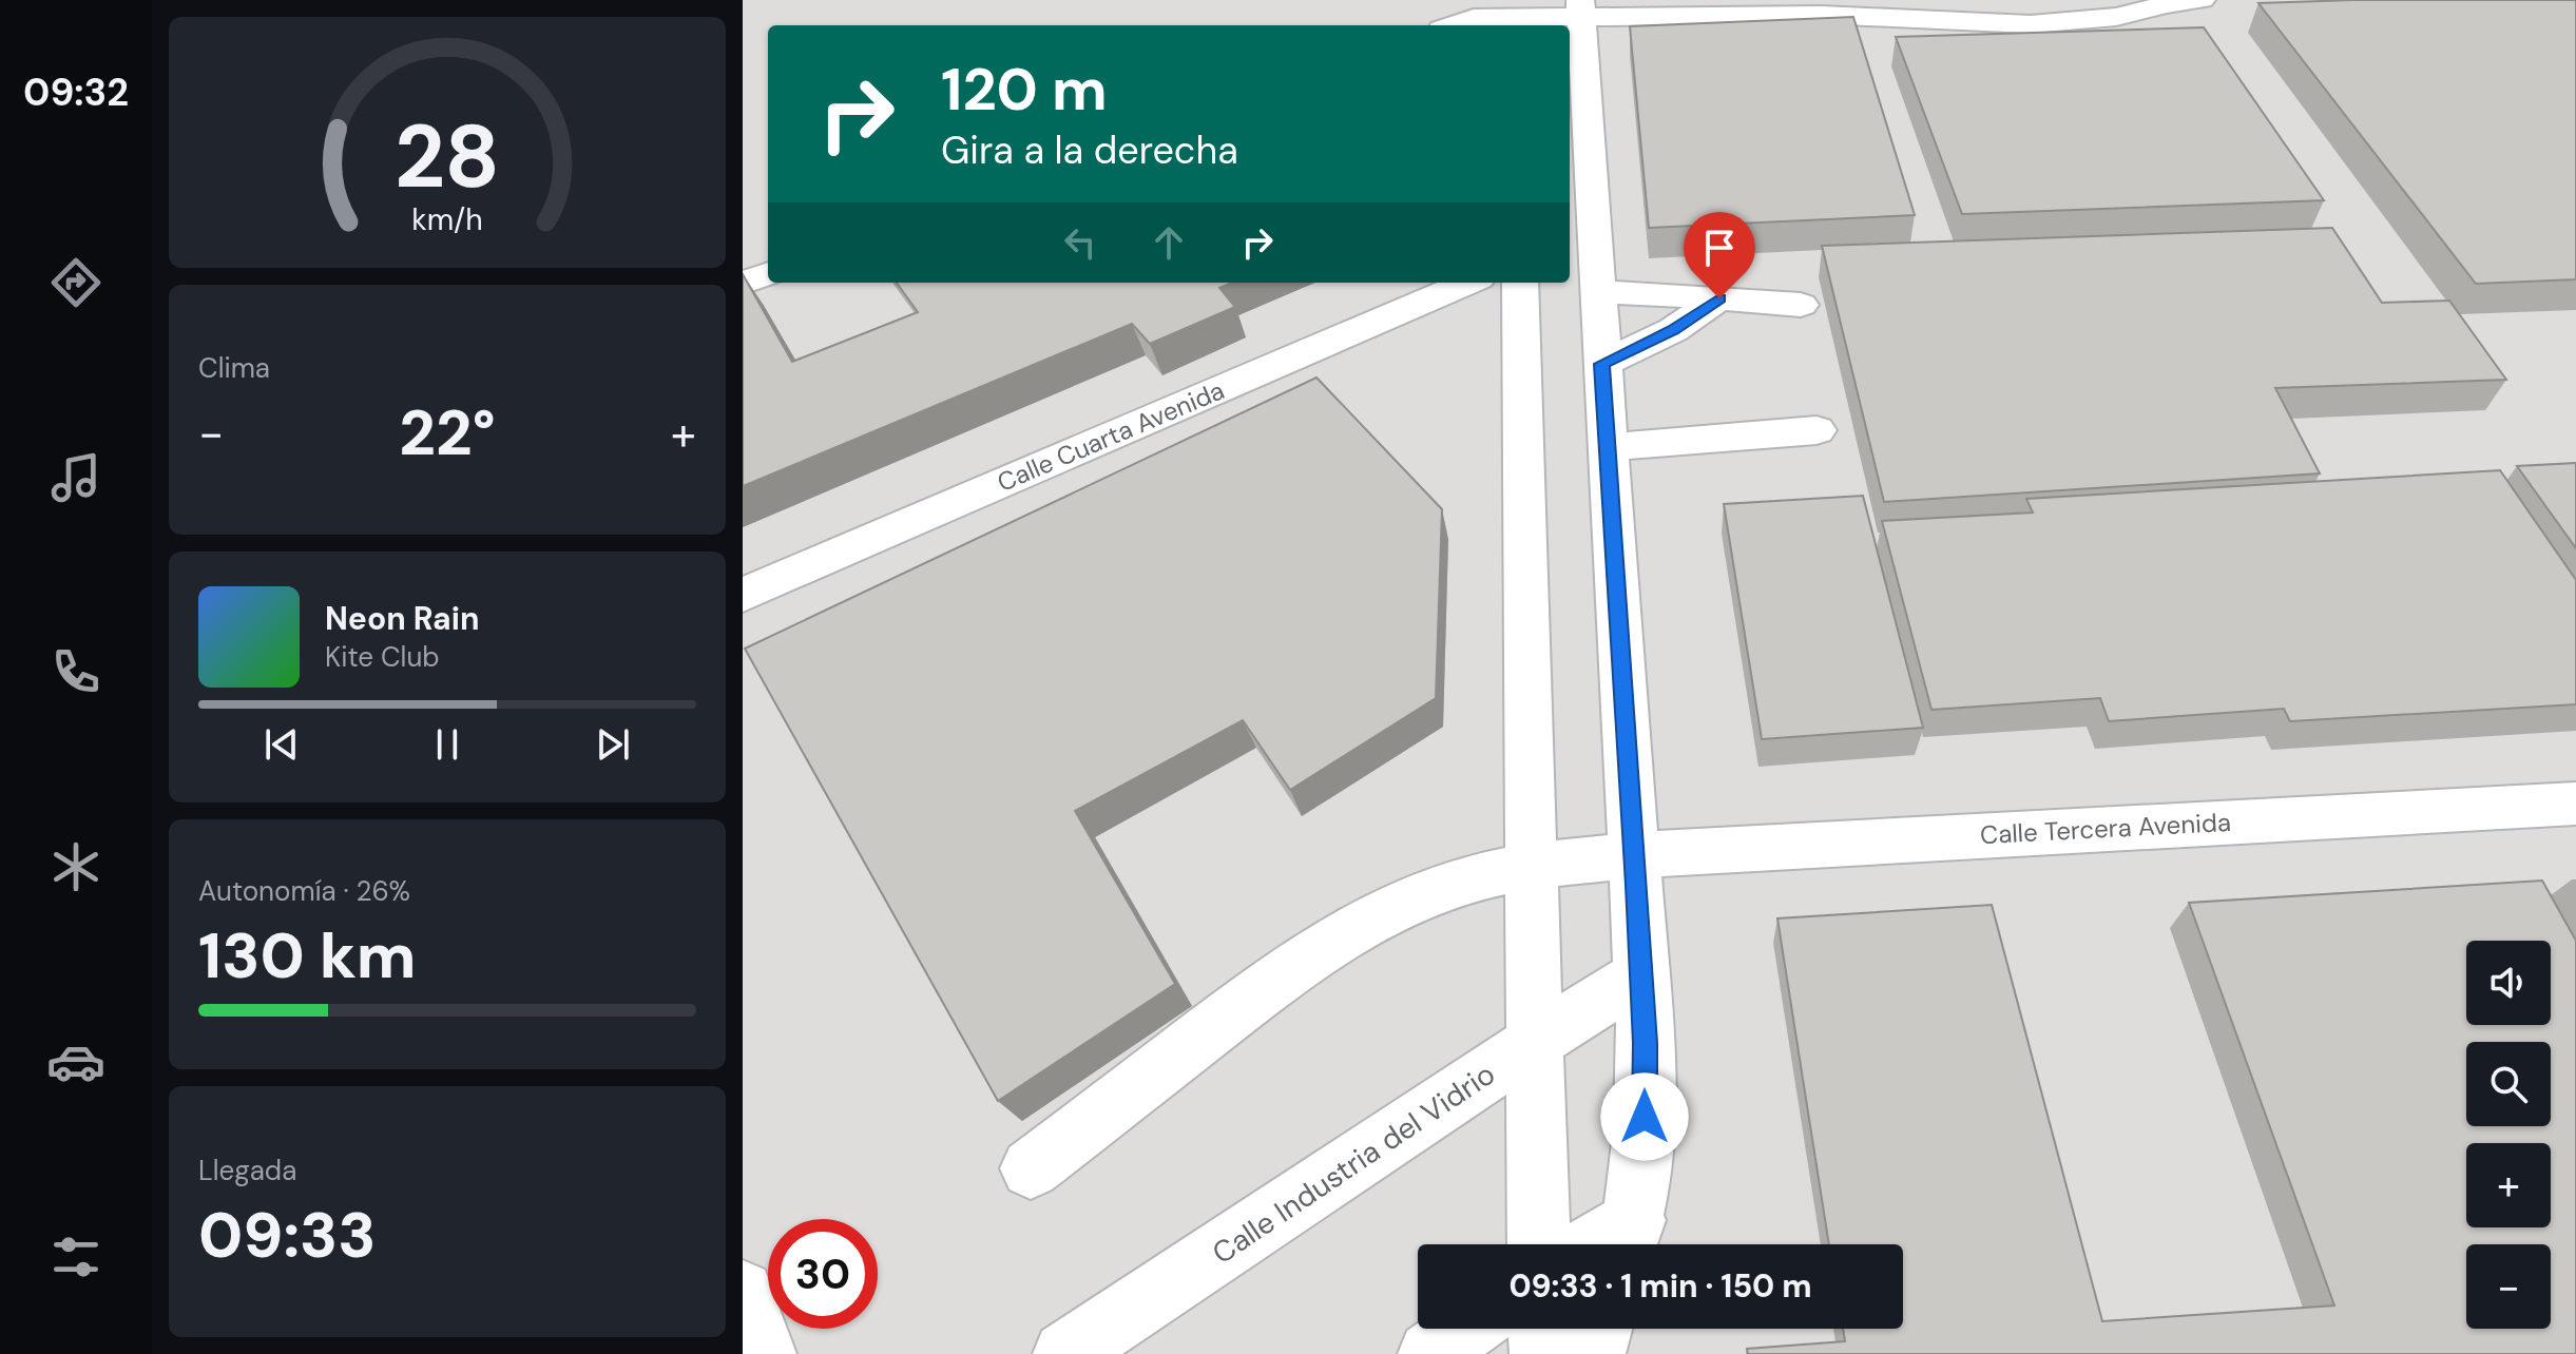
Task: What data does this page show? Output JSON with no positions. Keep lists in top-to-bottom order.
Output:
{
  "streets": {
    "street": ["Calle Cuarta Avenida", "Calle Tercera Avenida", "Calle Industria del Vidrio"]
  },
  "page": {
    "tabs": "09:32",
    "turn": ["120 m", "Gira a la derecha"],
    "tile": [
      "Clima",
      ["Autonomía · 26%", "130 km"],
      ["Llegada", "09:33"]
    ],
    "heat": ["−", "22°", "+"],
    "song": ["Neon Rain", "Kite Club"],
    "map_buttons": ["+", "−"],
    "limit": "30",
    "trip": "09:33 · 1 min · 150 m",
    "gauge": ["28", "km/h"]
  }
}
